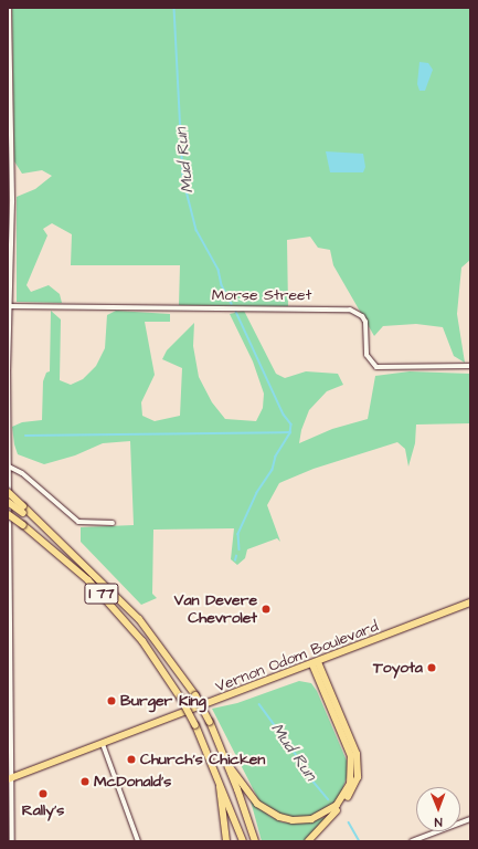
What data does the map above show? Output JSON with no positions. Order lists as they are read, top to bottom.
{
  "streets": {
    "highway": ["I 77"],
    "main road": ["Vernon Odom Boulevard"],
    "street": ["Morse Street"]
  },
  "water": ["Mud Run"],
  "places": [
    "Van Devere Chevrolet",
    "Toyota",
    "Burger King",
    "Church's Chicken",
    "McDonald's",
    "Rally's"
  ],
  "north": "bottom"
}
